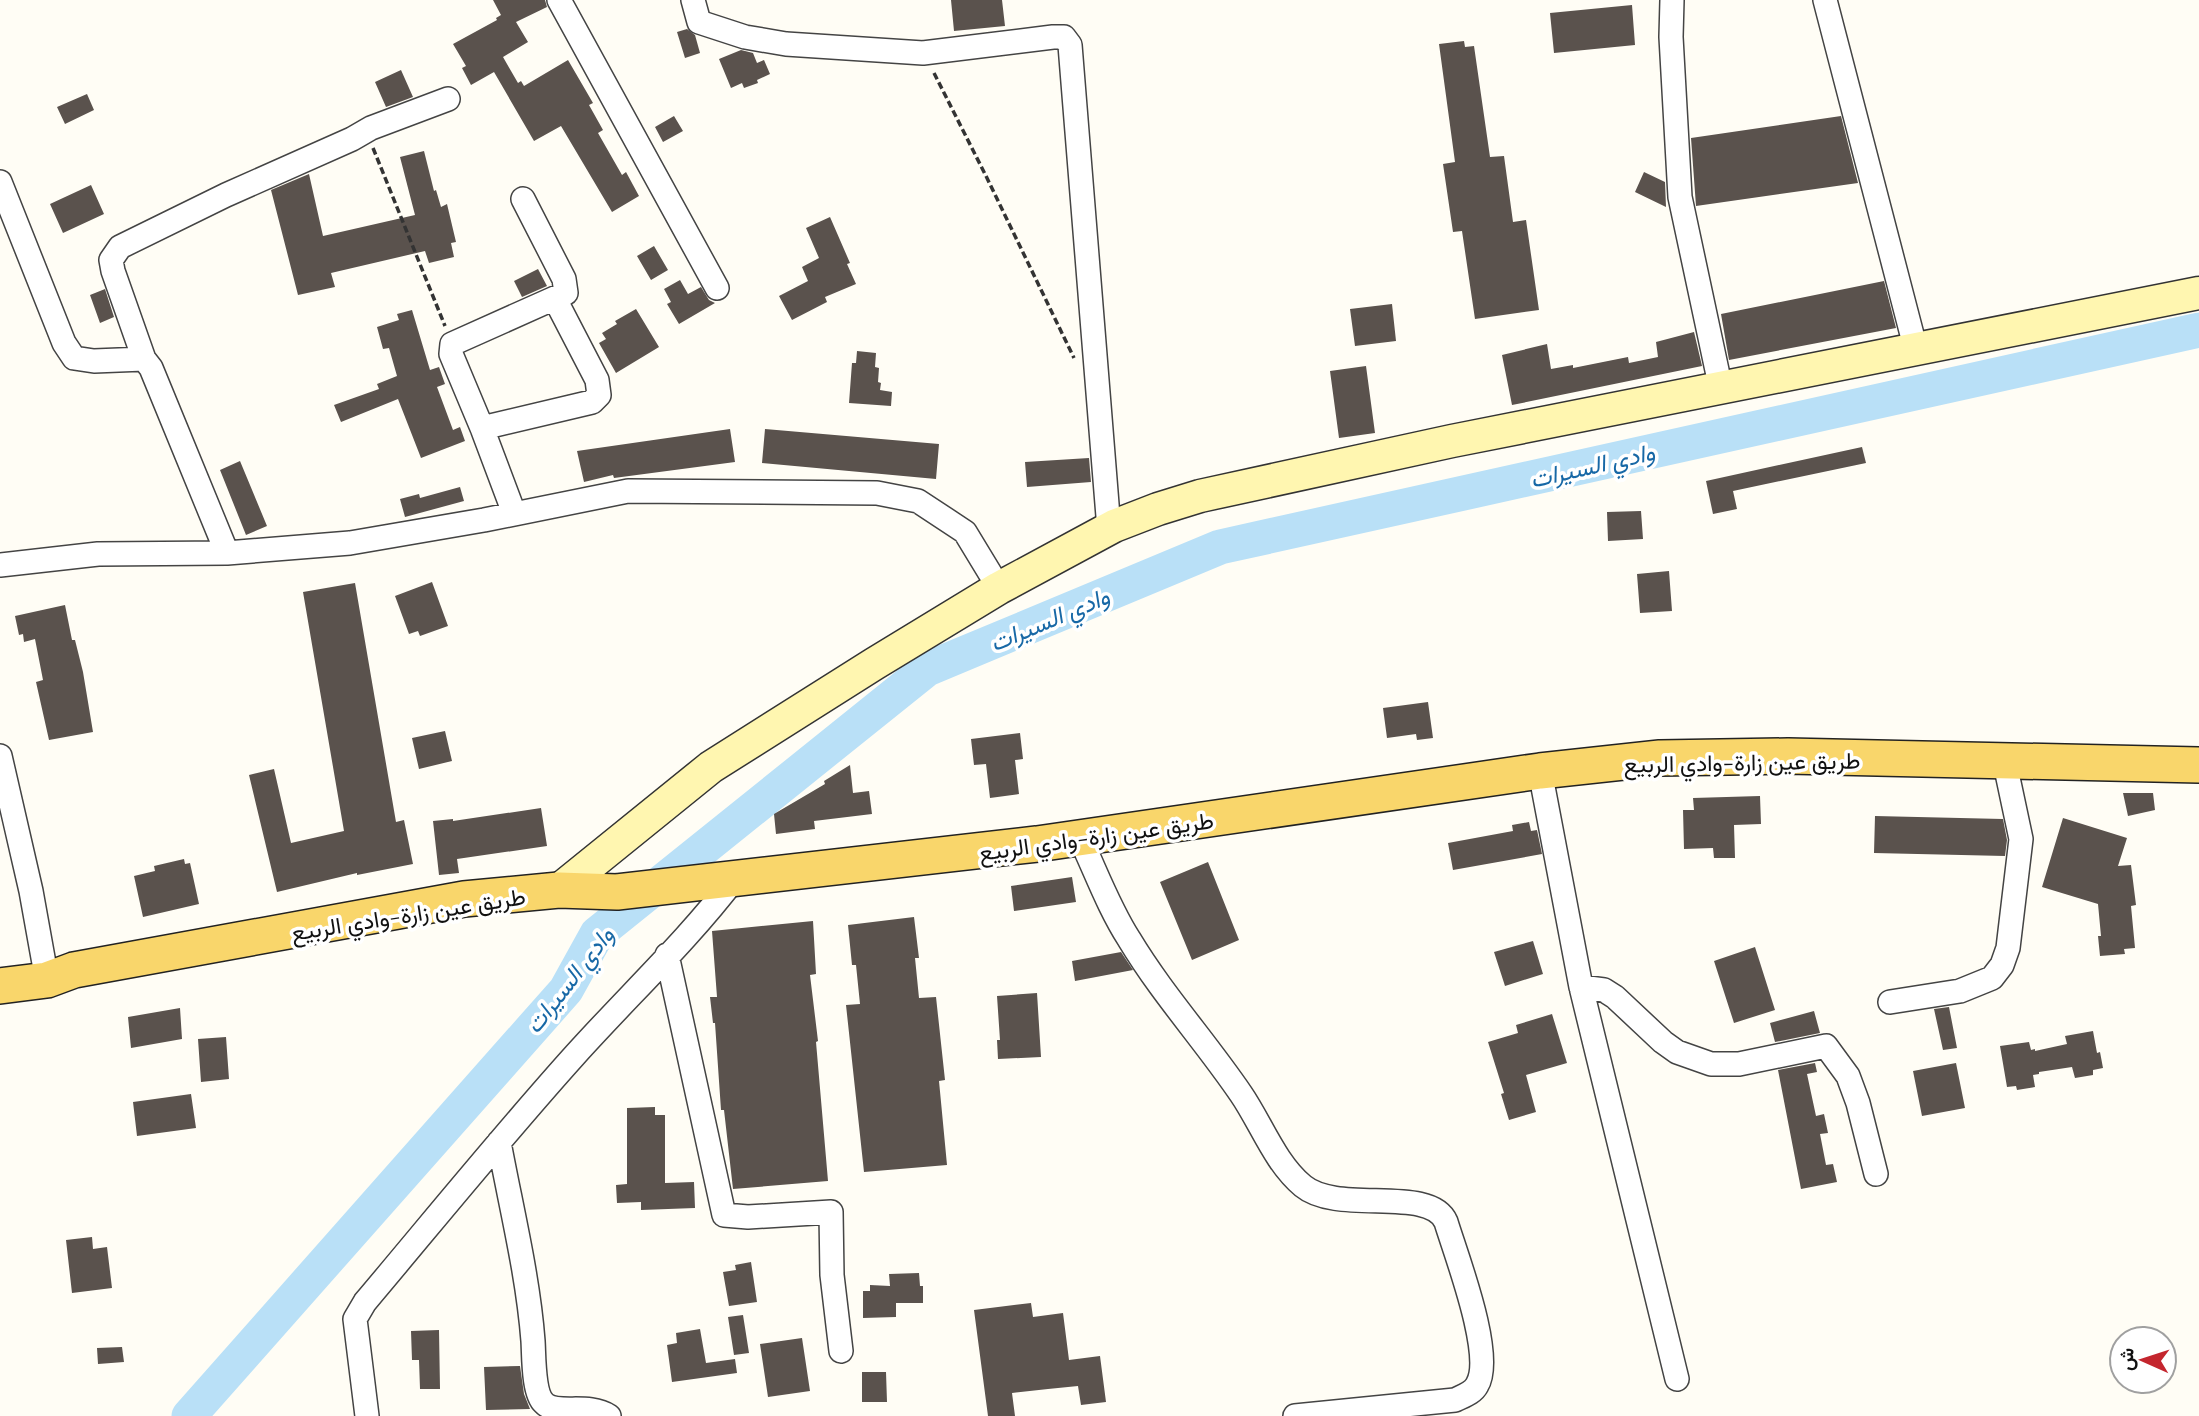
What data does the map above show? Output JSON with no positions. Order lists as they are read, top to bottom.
{
  "streets": {
    "main road": ["طريق عين زارة-وادي الربيع"]
  },
  "water": ["وادي السيرات"],
  "north": "left"
}
